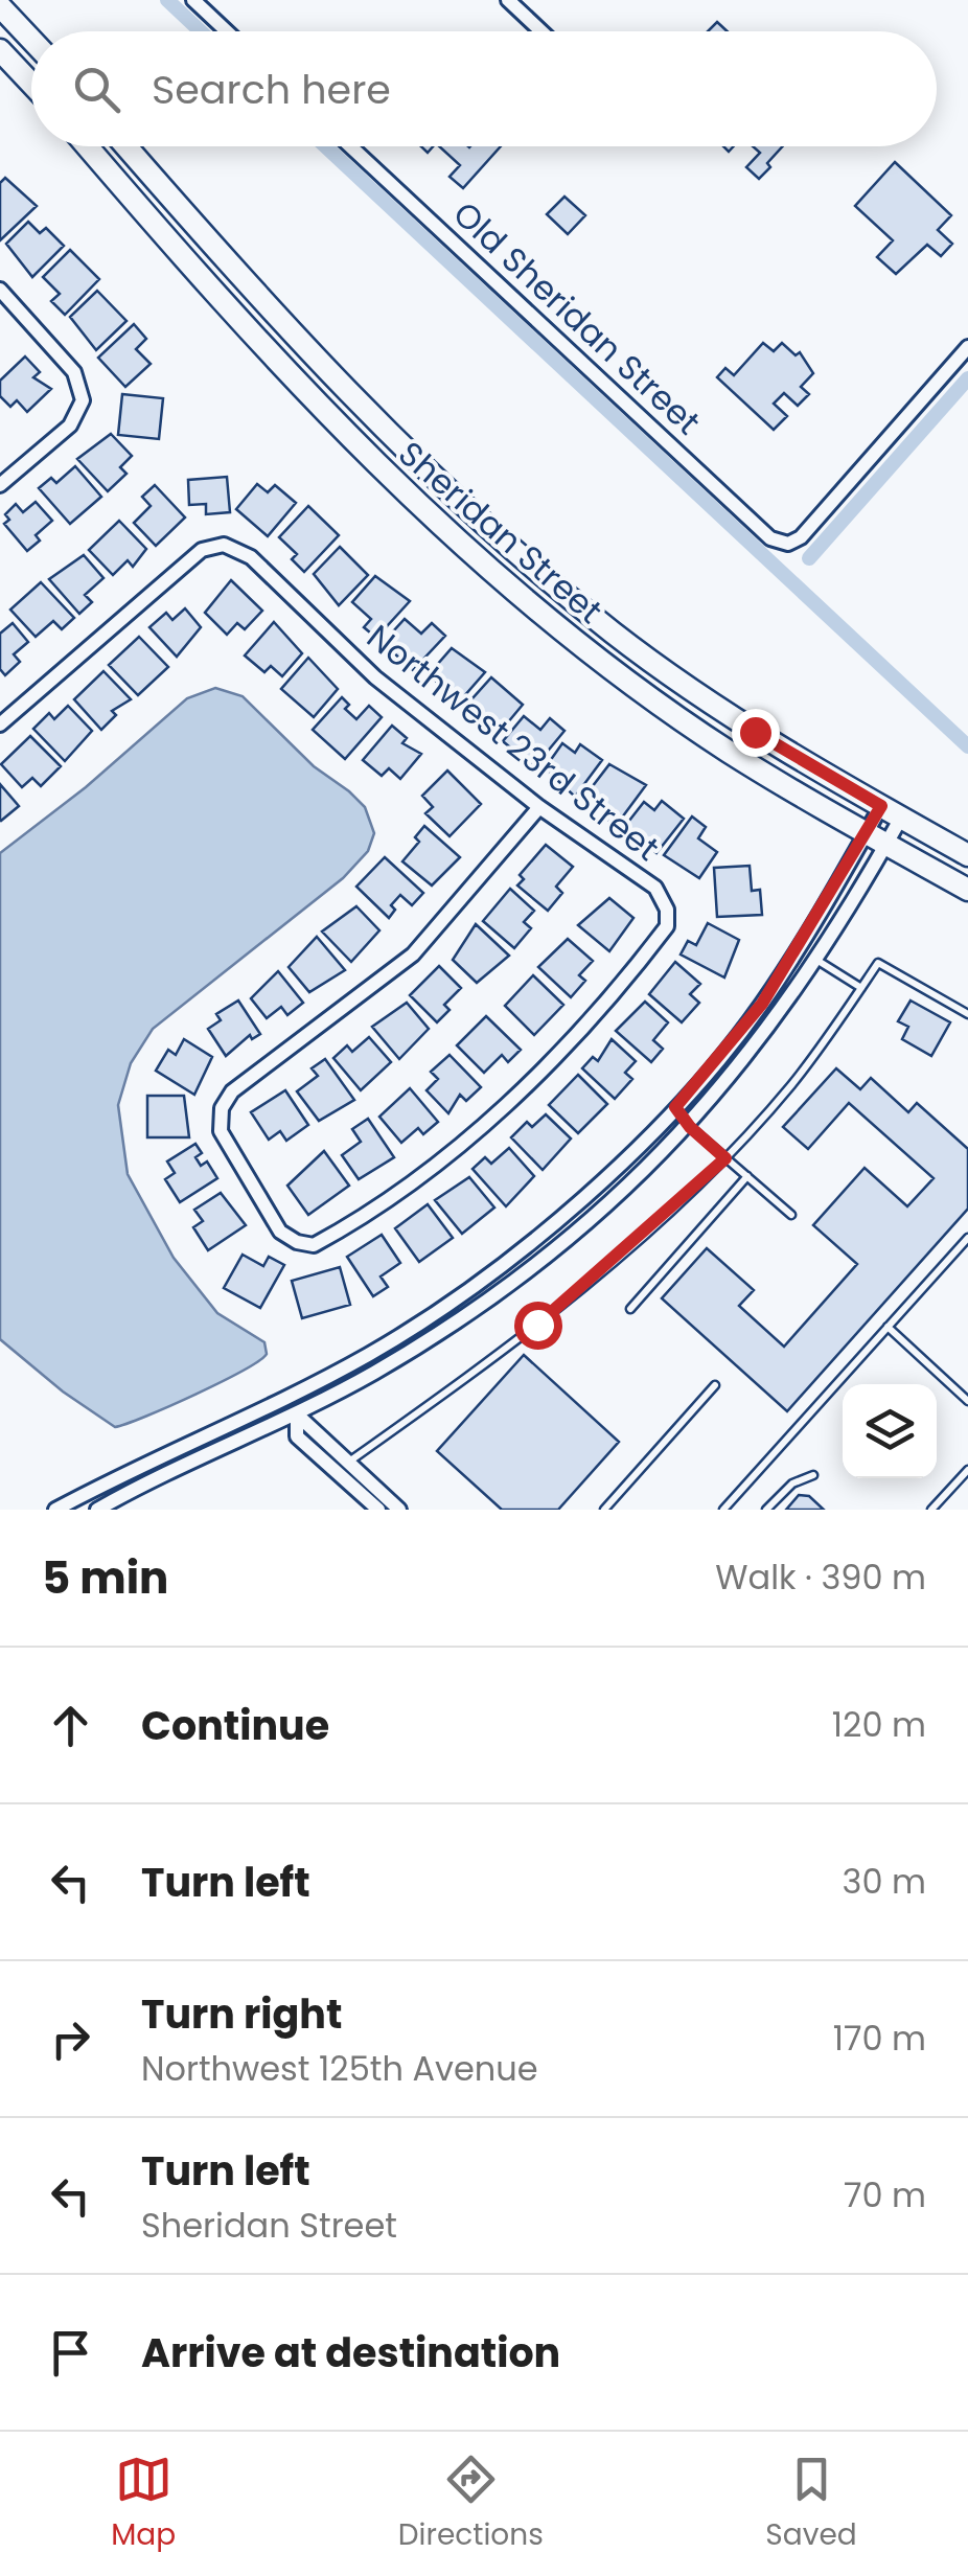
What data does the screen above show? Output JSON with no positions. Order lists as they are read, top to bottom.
{
  "streets": {
    "main road": ["Sheridan Street"],
    "street": ["Old Sheridan Street", "Northwest 23rd Street"]
  },
  "page": {
    "search": "Search here",
    "heading": ["5 min", "Walk · 390 m"],
    "list": [
      ["Continue", "120 m"],
      ["Turn left", "30 m"],
      ["Turn right", "Northwest 125th Avenue", "170 m"],
      ["Turn left", "Sheridan Street", "70 m"],
      "Arrive at destination"
    ],
    "nav": ["Map", "Directions", "Saved"]
  }
}
